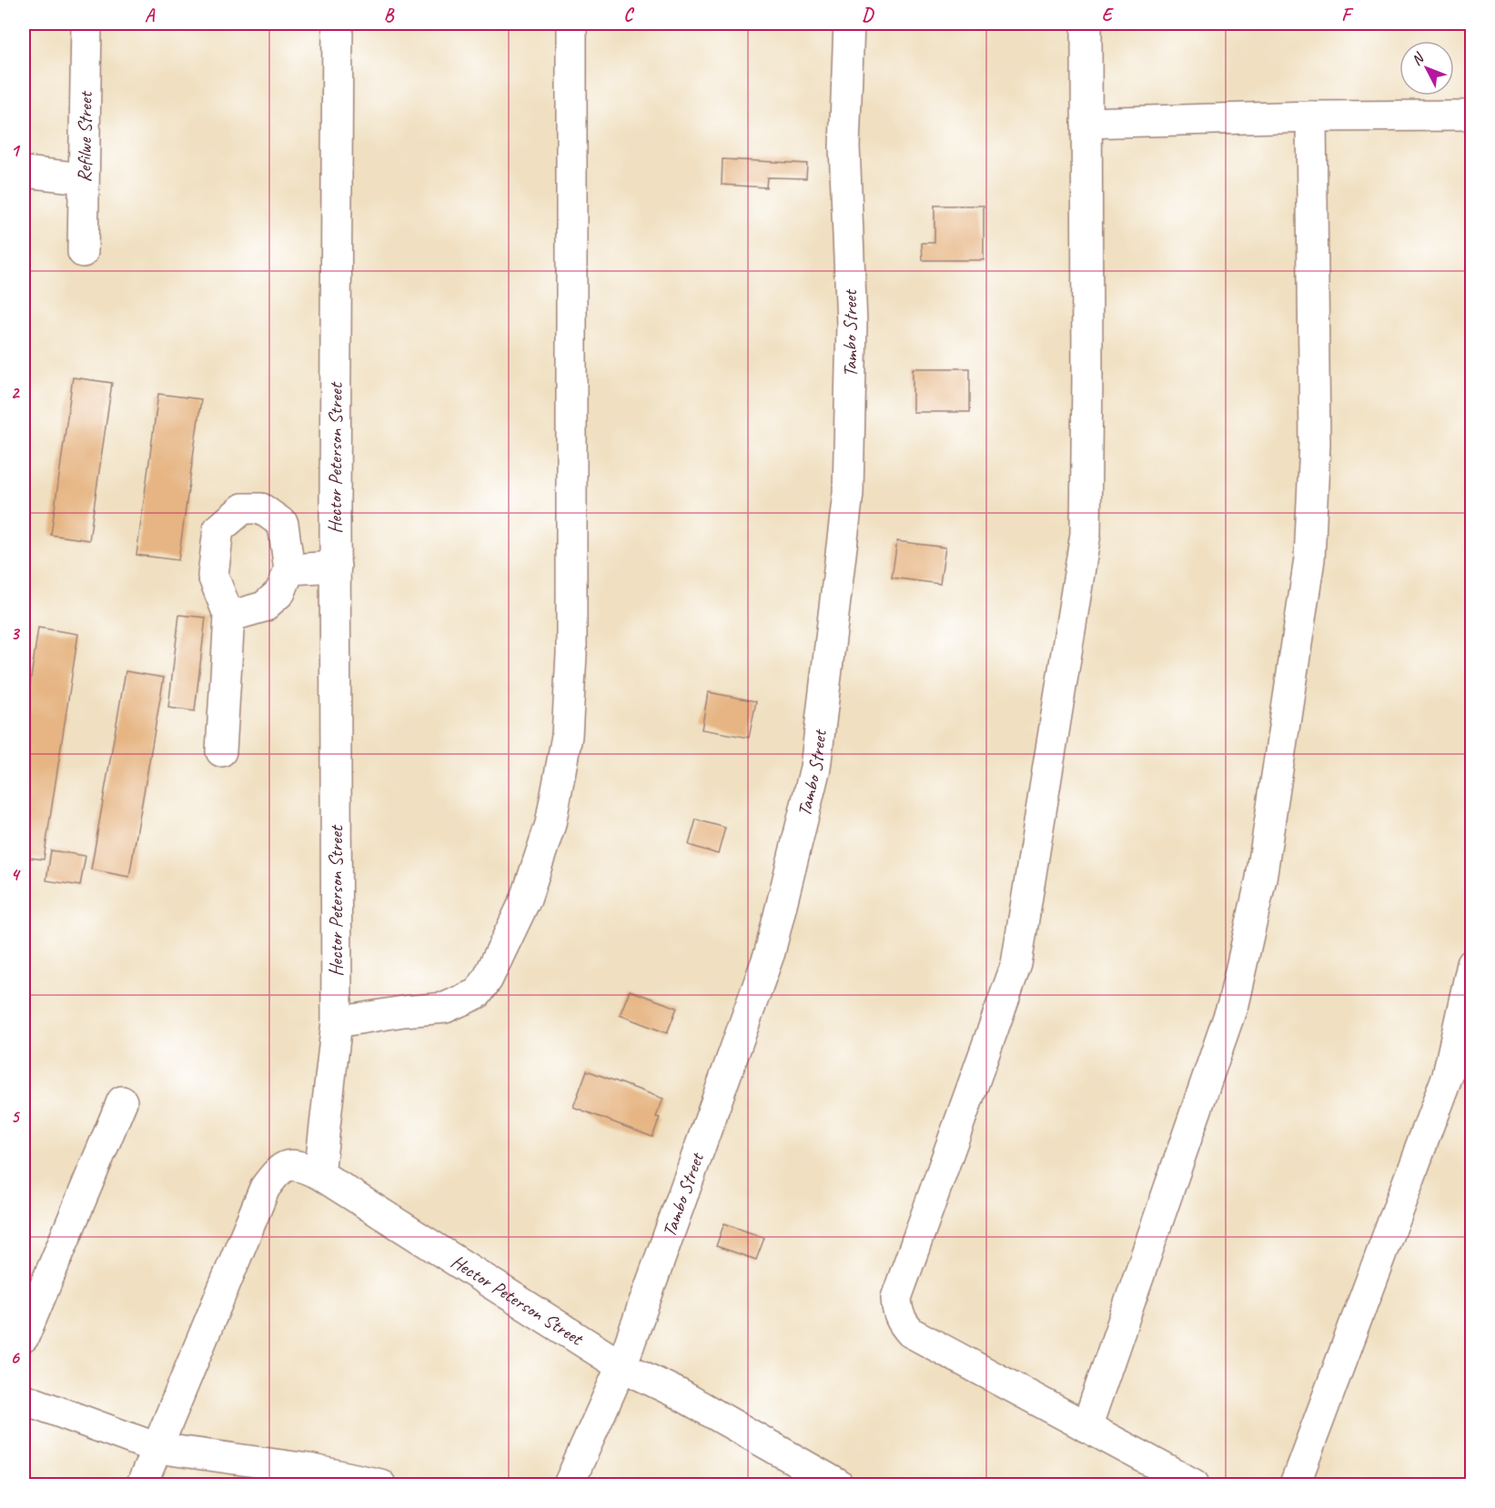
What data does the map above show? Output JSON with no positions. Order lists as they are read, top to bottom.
{
  "streets": {
    "street": ["Refilwe Street", "Tambo Street", "Hector Peterson Street"]
  },
  "crossings": [
    ["Tambo Street", "Hector Peterson Street"]
  ],
  "north": "top left",
  "grid": {
    "columns": [
      "A",
      "B",
      "C",
      "D",
      "E",
      "F"
    ],
    "rows": [
      "1",
      "2",
      "3",
      "4",
      "5",
      "6"
    ]
  }
}
